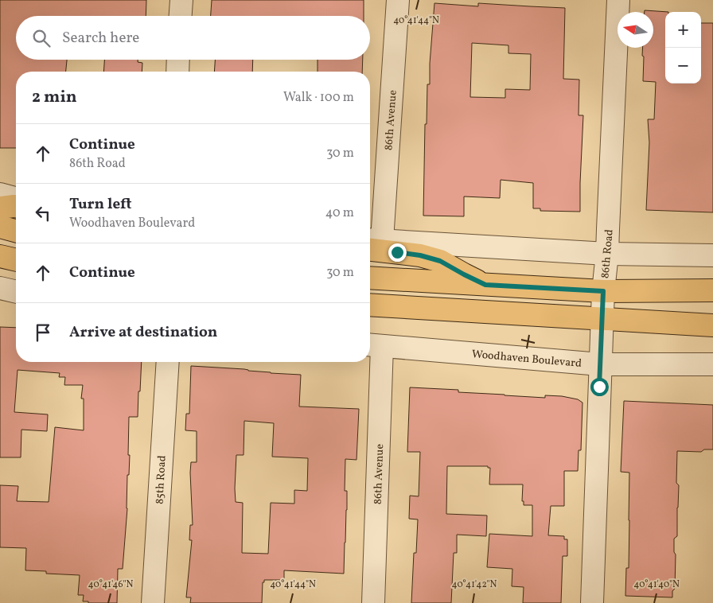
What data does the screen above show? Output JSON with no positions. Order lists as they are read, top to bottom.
{
  "streets": {
    "street": [
      "86th Avenue",
      "86th Road",
      "Woodhaven Boulevard",
      "85th Road"
    ]
  },
  "crossings": [
    ["86th Avenue", "Woodhaven Boulevard"],
    ["86th Road", "Woodhaven Boulevard"]
  ],
  "north": "left",
  "page": {
    "map_buttons": ["+", "−"],
    "search": "Search here",
    "heading": ["2 min", "Walk · 100 m"],
    "list": [
      ["Continue", "86th Road", "30 m"],
      ["Turn left", "Woodhaven Boulevard", "40 m"],
      ["Continue", "30 m"],
      "Arrive at destination"
    ]
  },
  "coordinates": [
    "40°41'44\"N",
    "40°41'46\"N",
    "40°41'42\"N",
    "40°41'40\"N"
  ]
}
